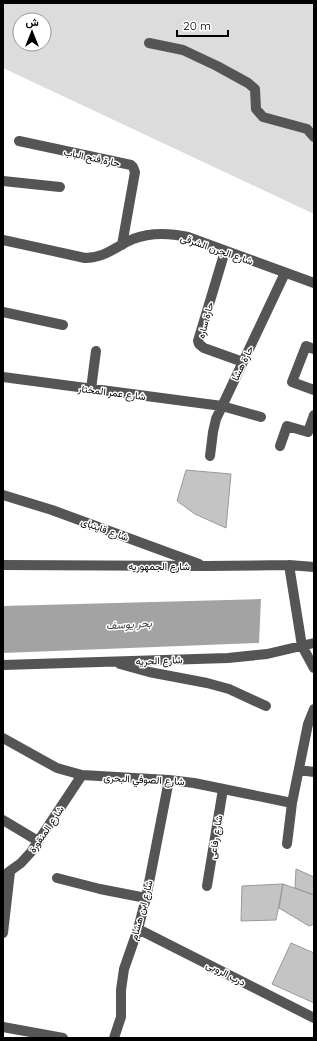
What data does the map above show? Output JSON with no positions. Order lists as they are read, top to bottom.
{
  "streets": {
    "street": [
      "حارة فتح الباب",
      "شارع الجرن الشرقى",
      "حارة ساره",
      "حارة هشا",
      "شارع عمر المختار",
      "شارع قايتباى",
      "شارع الجمهوريه",
      "شارع الحريه",
      "شارع الصوفي البحرى",
      "شارع المنقورة",
      "شارع رفاعى",
      "شارع ابن هشام",
      "درب الروبى"
    ]
  },
  "crossings": [
    ["حارة فتح الباب", "شارع الجرن الشرقى"],
    ["شارع الجرن الشرقى", "حارة ساره"],
    ["شارع الجرن الشرقى", "حارة هشا"],
    ["حارة ساره", "حارة هشا"],
    ["حارة هشا", "شارع عمر المختار"],
    ["شارع قايتباى", "شارع الجمهوريه"],
    ["شارع الصوفي البحرى", "شارع المنقورة"],
    ["شارع الصوفي البحرى", "شارع رفاعى"],
    ["شارع الصوفي البحرى", "شارع ابن هشام"],
    ["شارع ابن هشام", "درب الروبى"]
  ],
  "water": ["بحر يوسف"],
  "scale_bar": "20 m",
  "north": "top"
}
